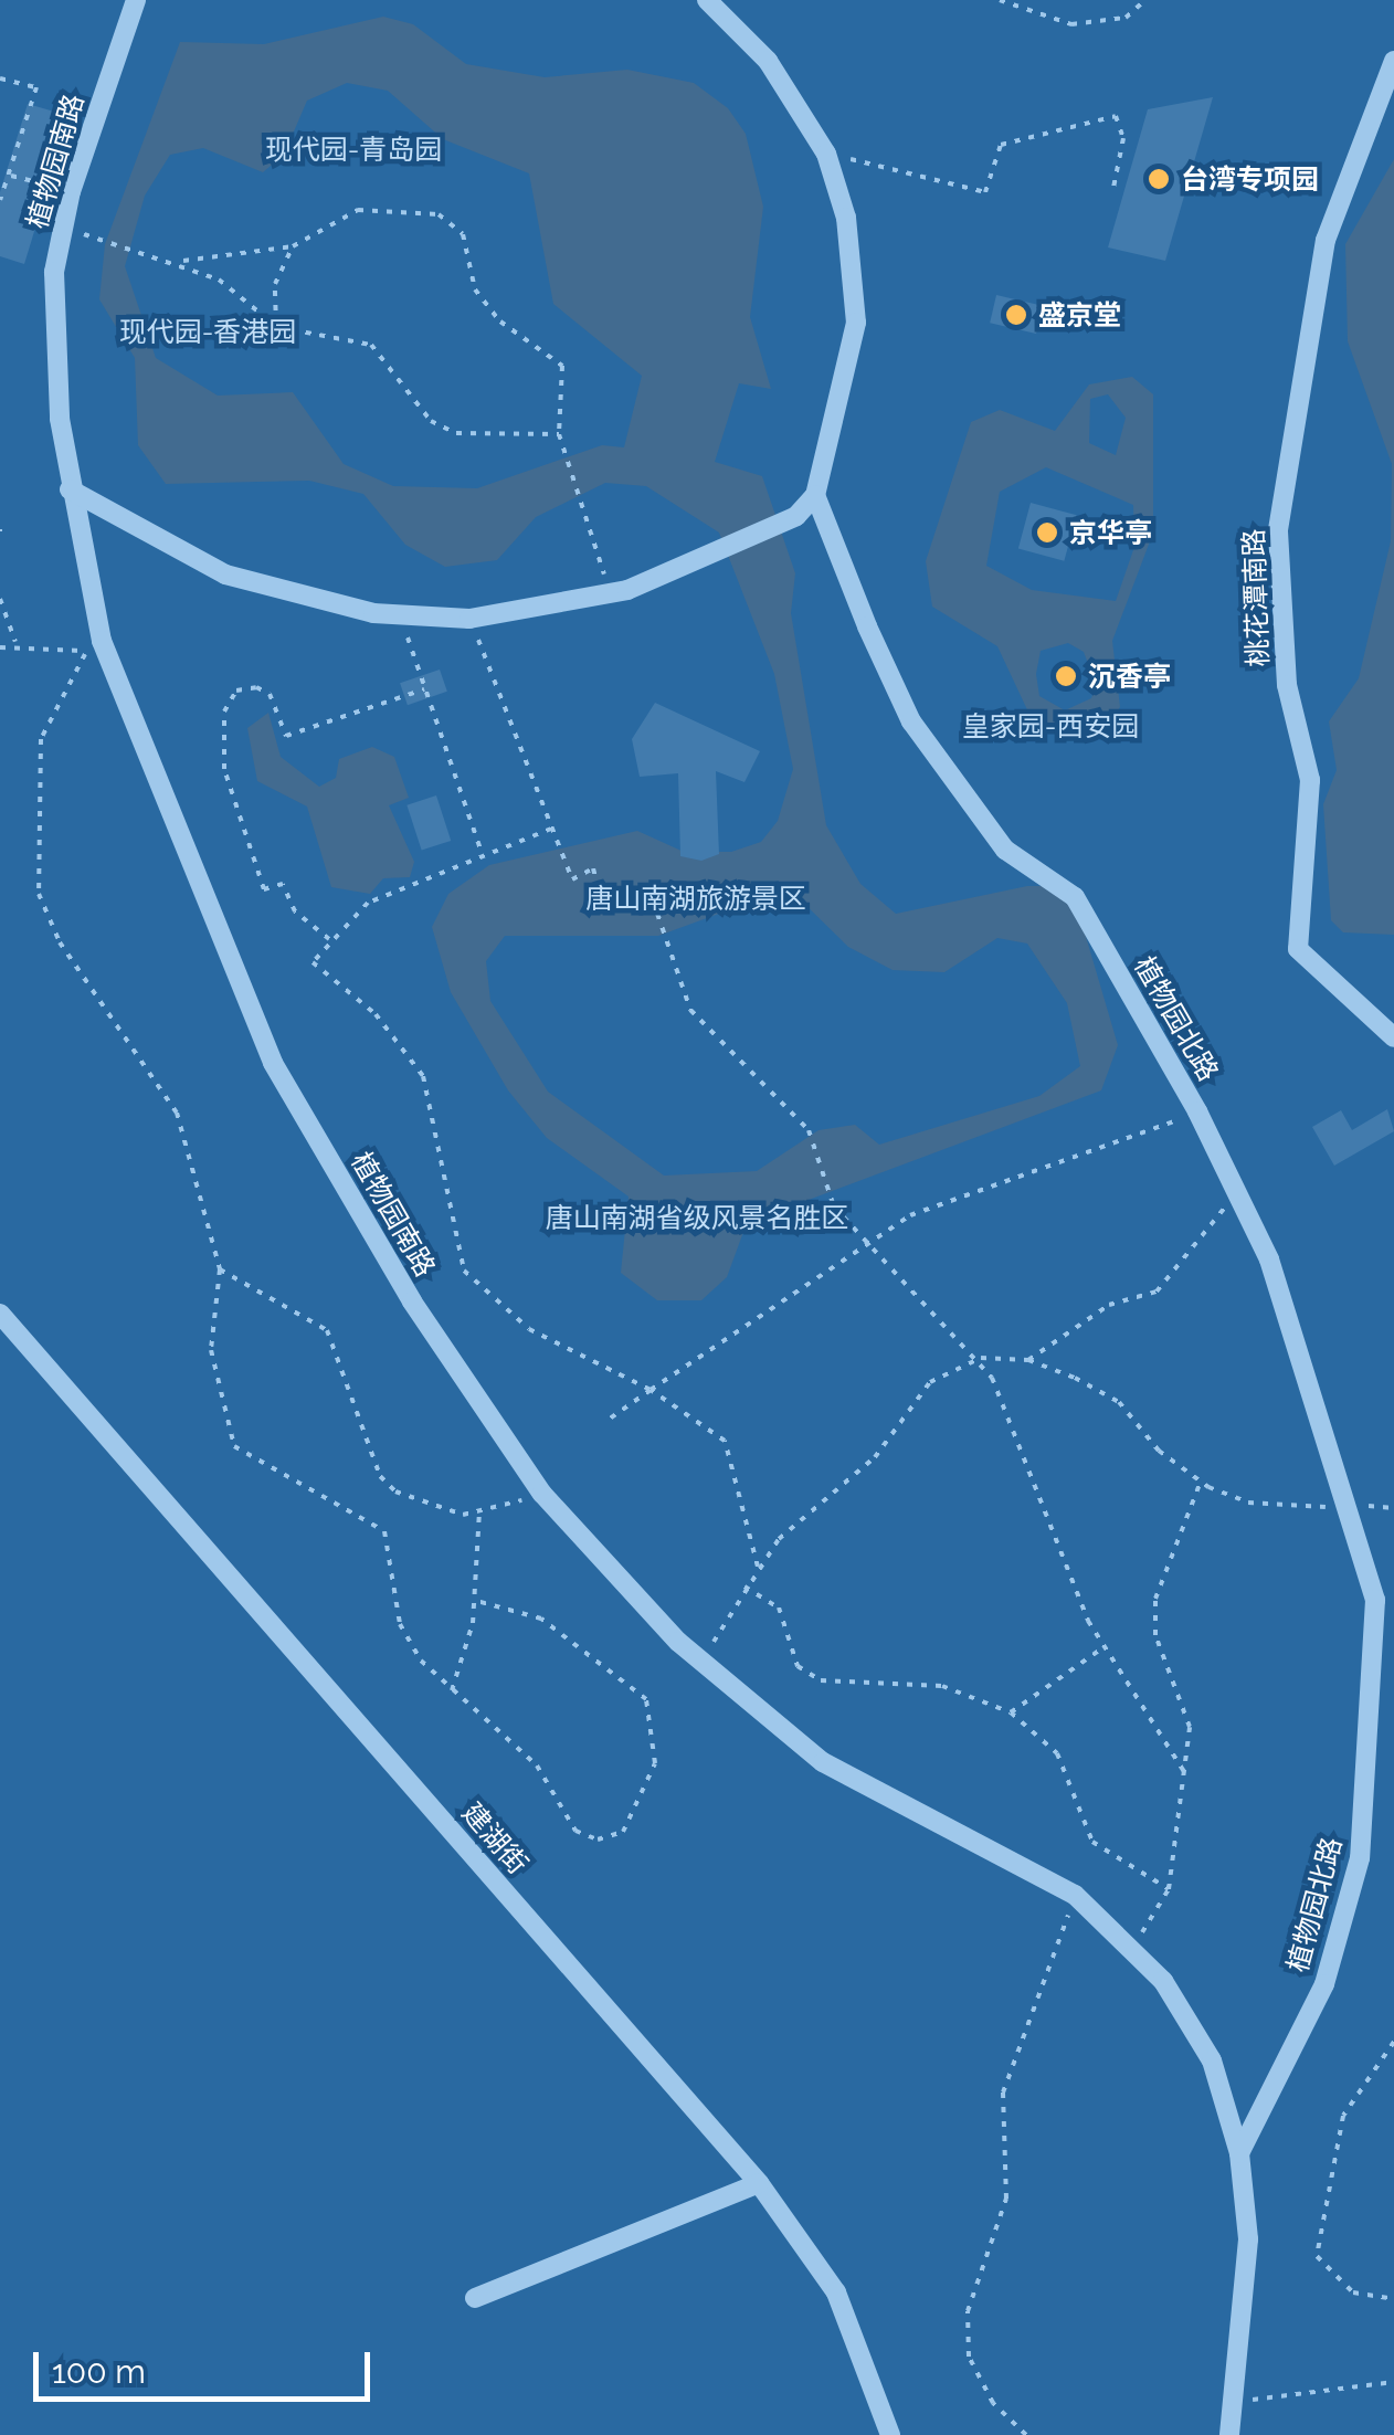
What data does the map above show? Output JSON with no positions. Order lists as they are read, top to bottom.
{
  "streets": {
    "street": [
      "植物园南路",
      "桃花潭南路",
      "植物园北路",
      "建湖街"
    ]
  },
  "crossings": [
    ["植物园南路", "植物园北路"]
  ],
  "parks": [
    "现代园-青岛园",
    "现代园-香港园",
    "皇家园-西安园",
    "唐山南湖旅游景区",
    "唐山南湖省级风景名胜区"
  ],
  "places": [
    "台湾专项园",
    "盛京堂",
    "京华亭",
    "沉香亭"
  ],
  "scale_bar": "100 m"
}
